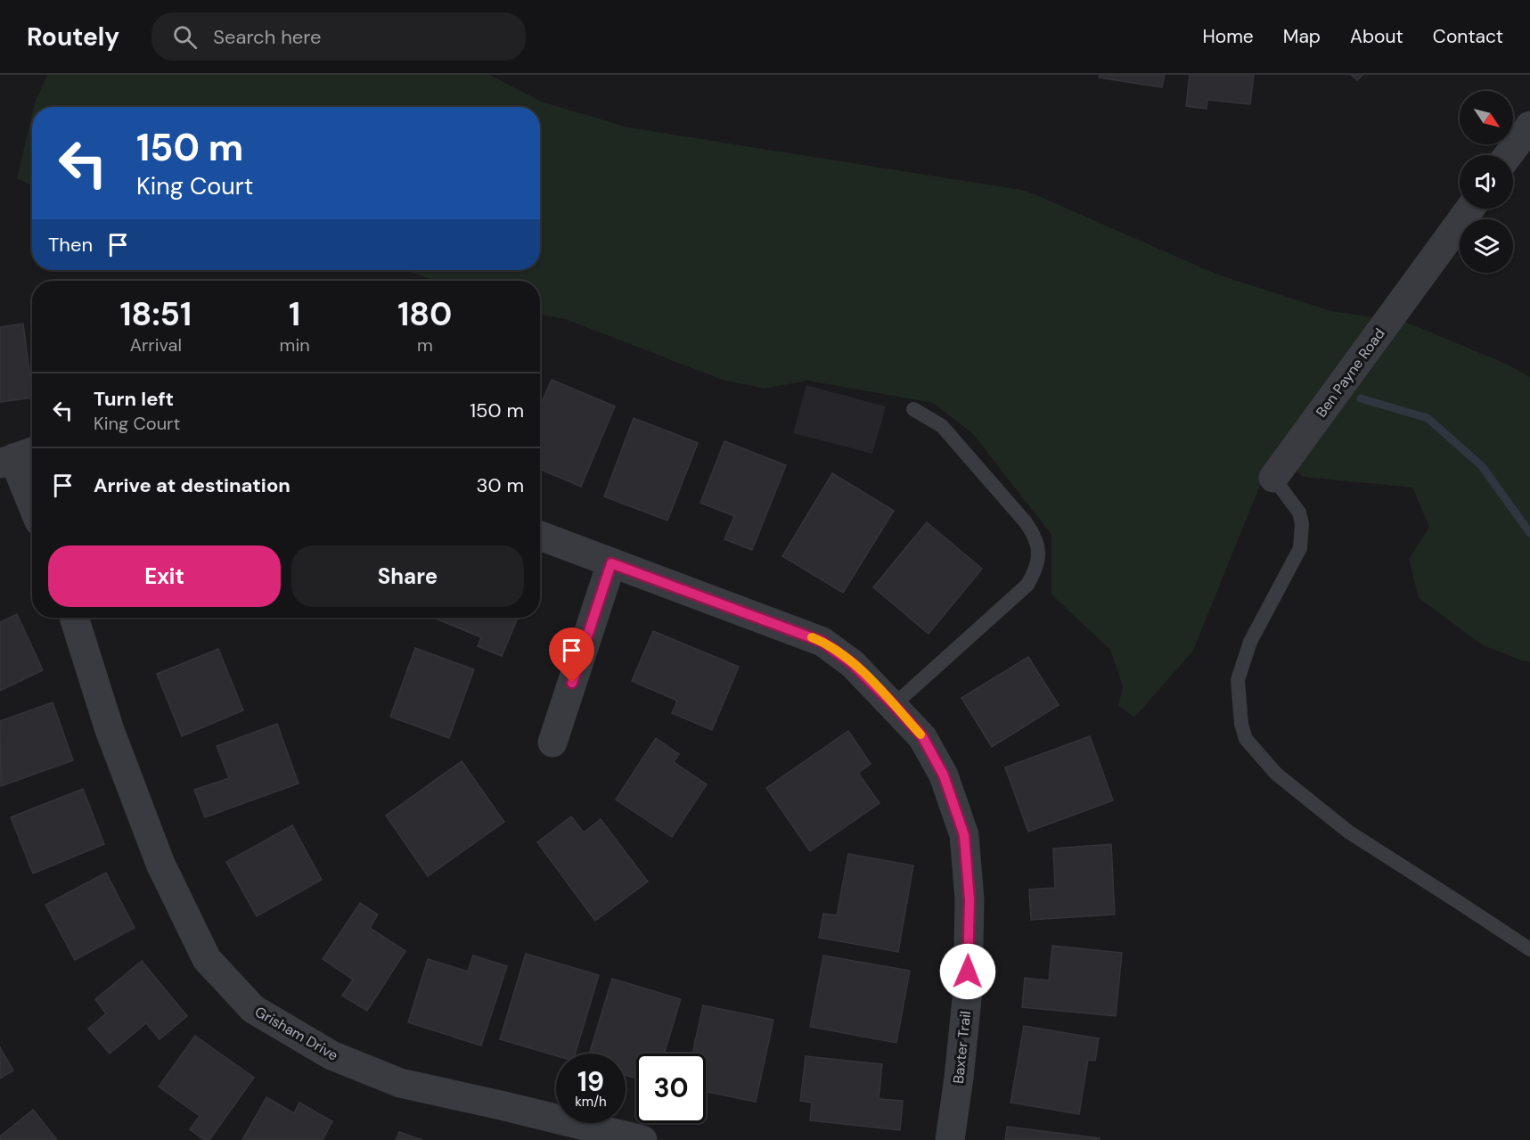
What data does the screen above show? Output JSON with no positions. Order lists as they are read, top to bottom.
{
  "streets": {
    "street": ["Ben Payne Road", "Grisham Drive", "Baxter Trail"]
  },
  "north": "bottom right",
  "page": {
    "header": "Routely",
    "search": "Search here",
    "nav": [
      "Home",
      "Map",
      "About",
      "Contact"
    ],
    "turn": ["150 m", "King Court"],
    "then": "Then",
    "eta": [
      "18:51",
      "Arrival",
      "1",
      "min",
      "180",
      "m"
    ],
    "list": [
      {
        "name": "Turn left",
        "note": "King Court",
        "value": "150 m"
      },
      {
        "name": "Arrive at destination",
        "value": "30 m"
      }
    ],
    "buttons": ["Exit", "Share"],
    "speed": "19 km/h",
    "limit": "30"
  }
}
